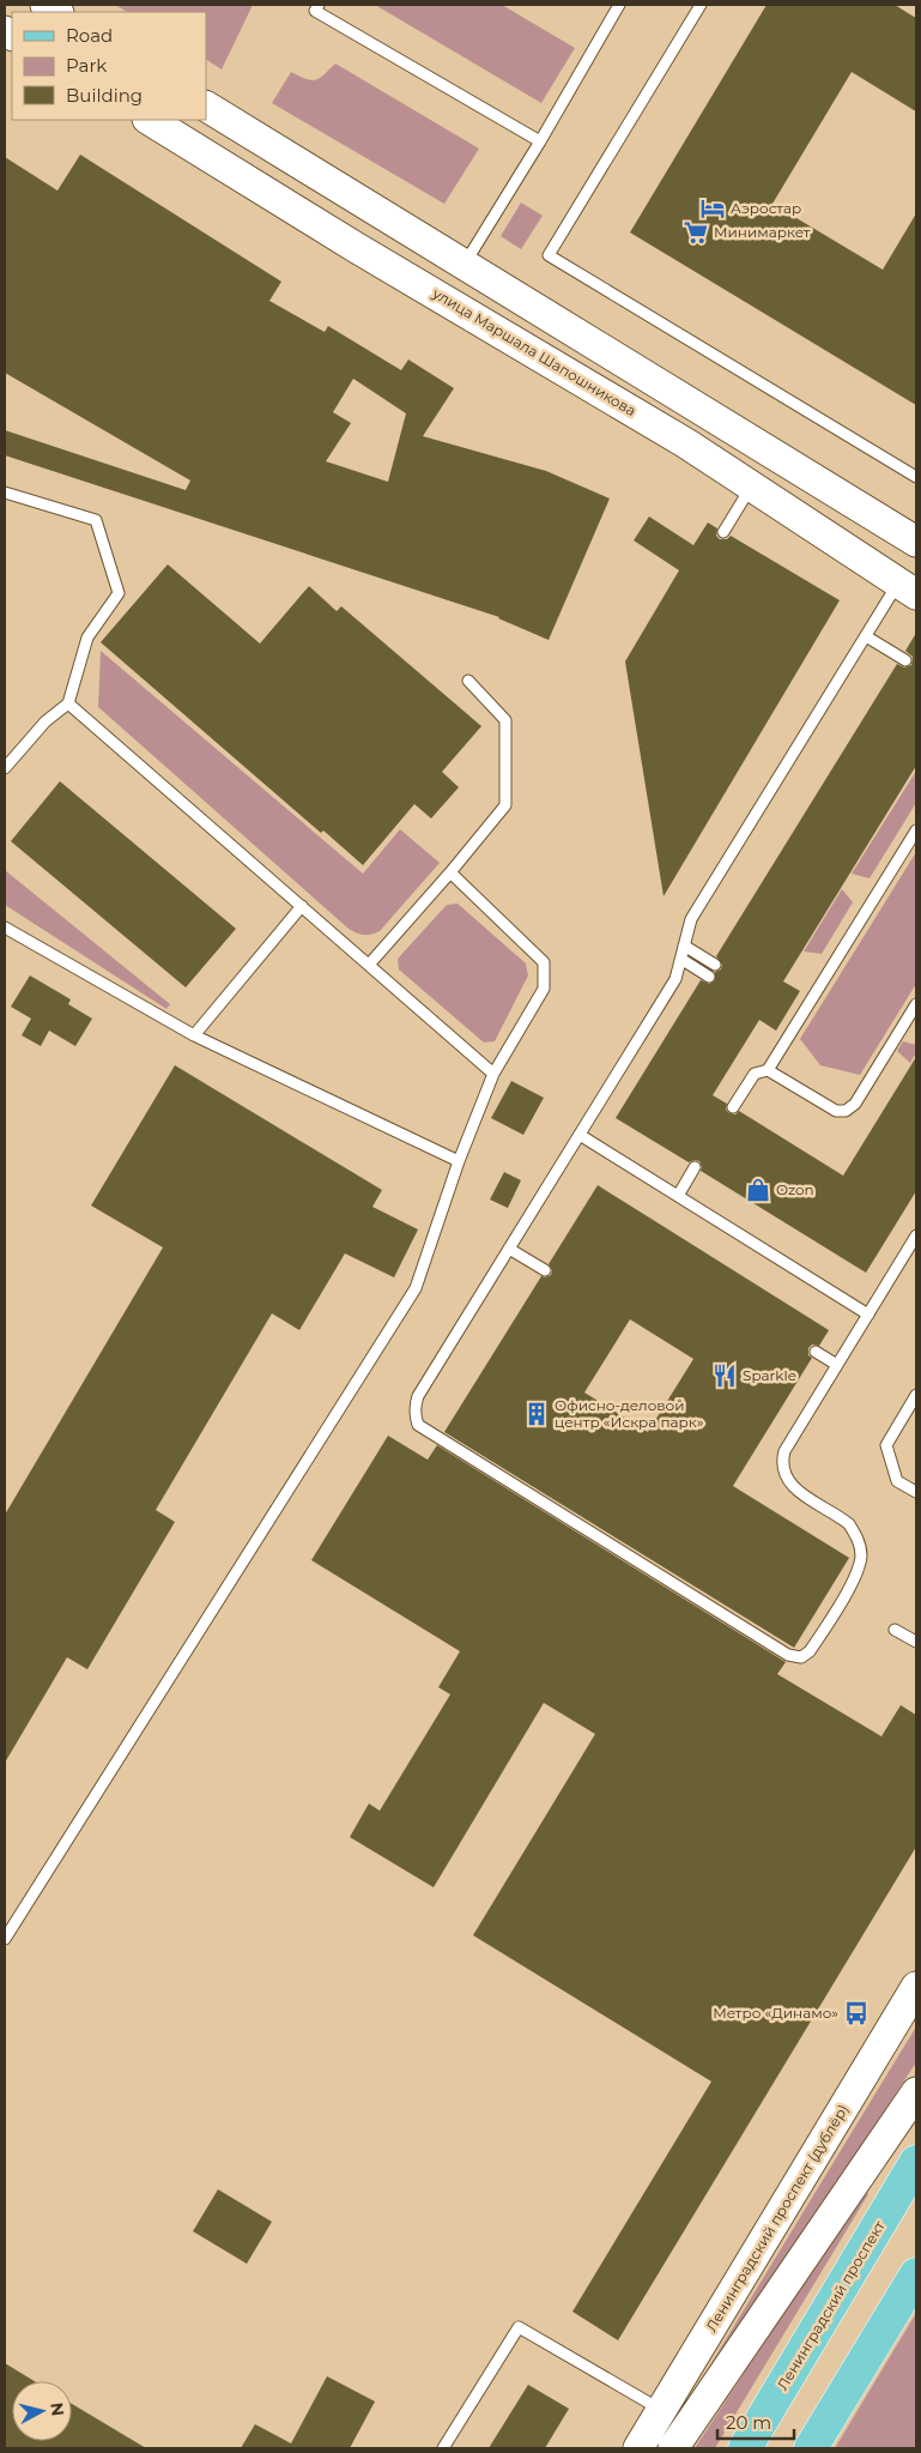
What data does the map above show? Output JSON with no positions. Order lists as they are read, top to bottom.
{
  "streets": {
    "main road": ["Ленинградский проспект"],
    "street": ["улица Маршала Шапошникова", "Ленинградский проспект (дублёр)"]
  },
  "places": {
    "hotel": ["Аэростар"],
    "supermarket": ["Минимаркет"],
    "shop": ["Ozon"],
    "restaurant": ["Sparkle"],
    "building": ["Офисно-деловой центр «Искра парк»"],
    "bus stop": ["Метро «Динамо»"]
  },
  "legend": ["Road", "Park", "Building"],
  "scale_bar": "20 m",
  "north": "right"
}
